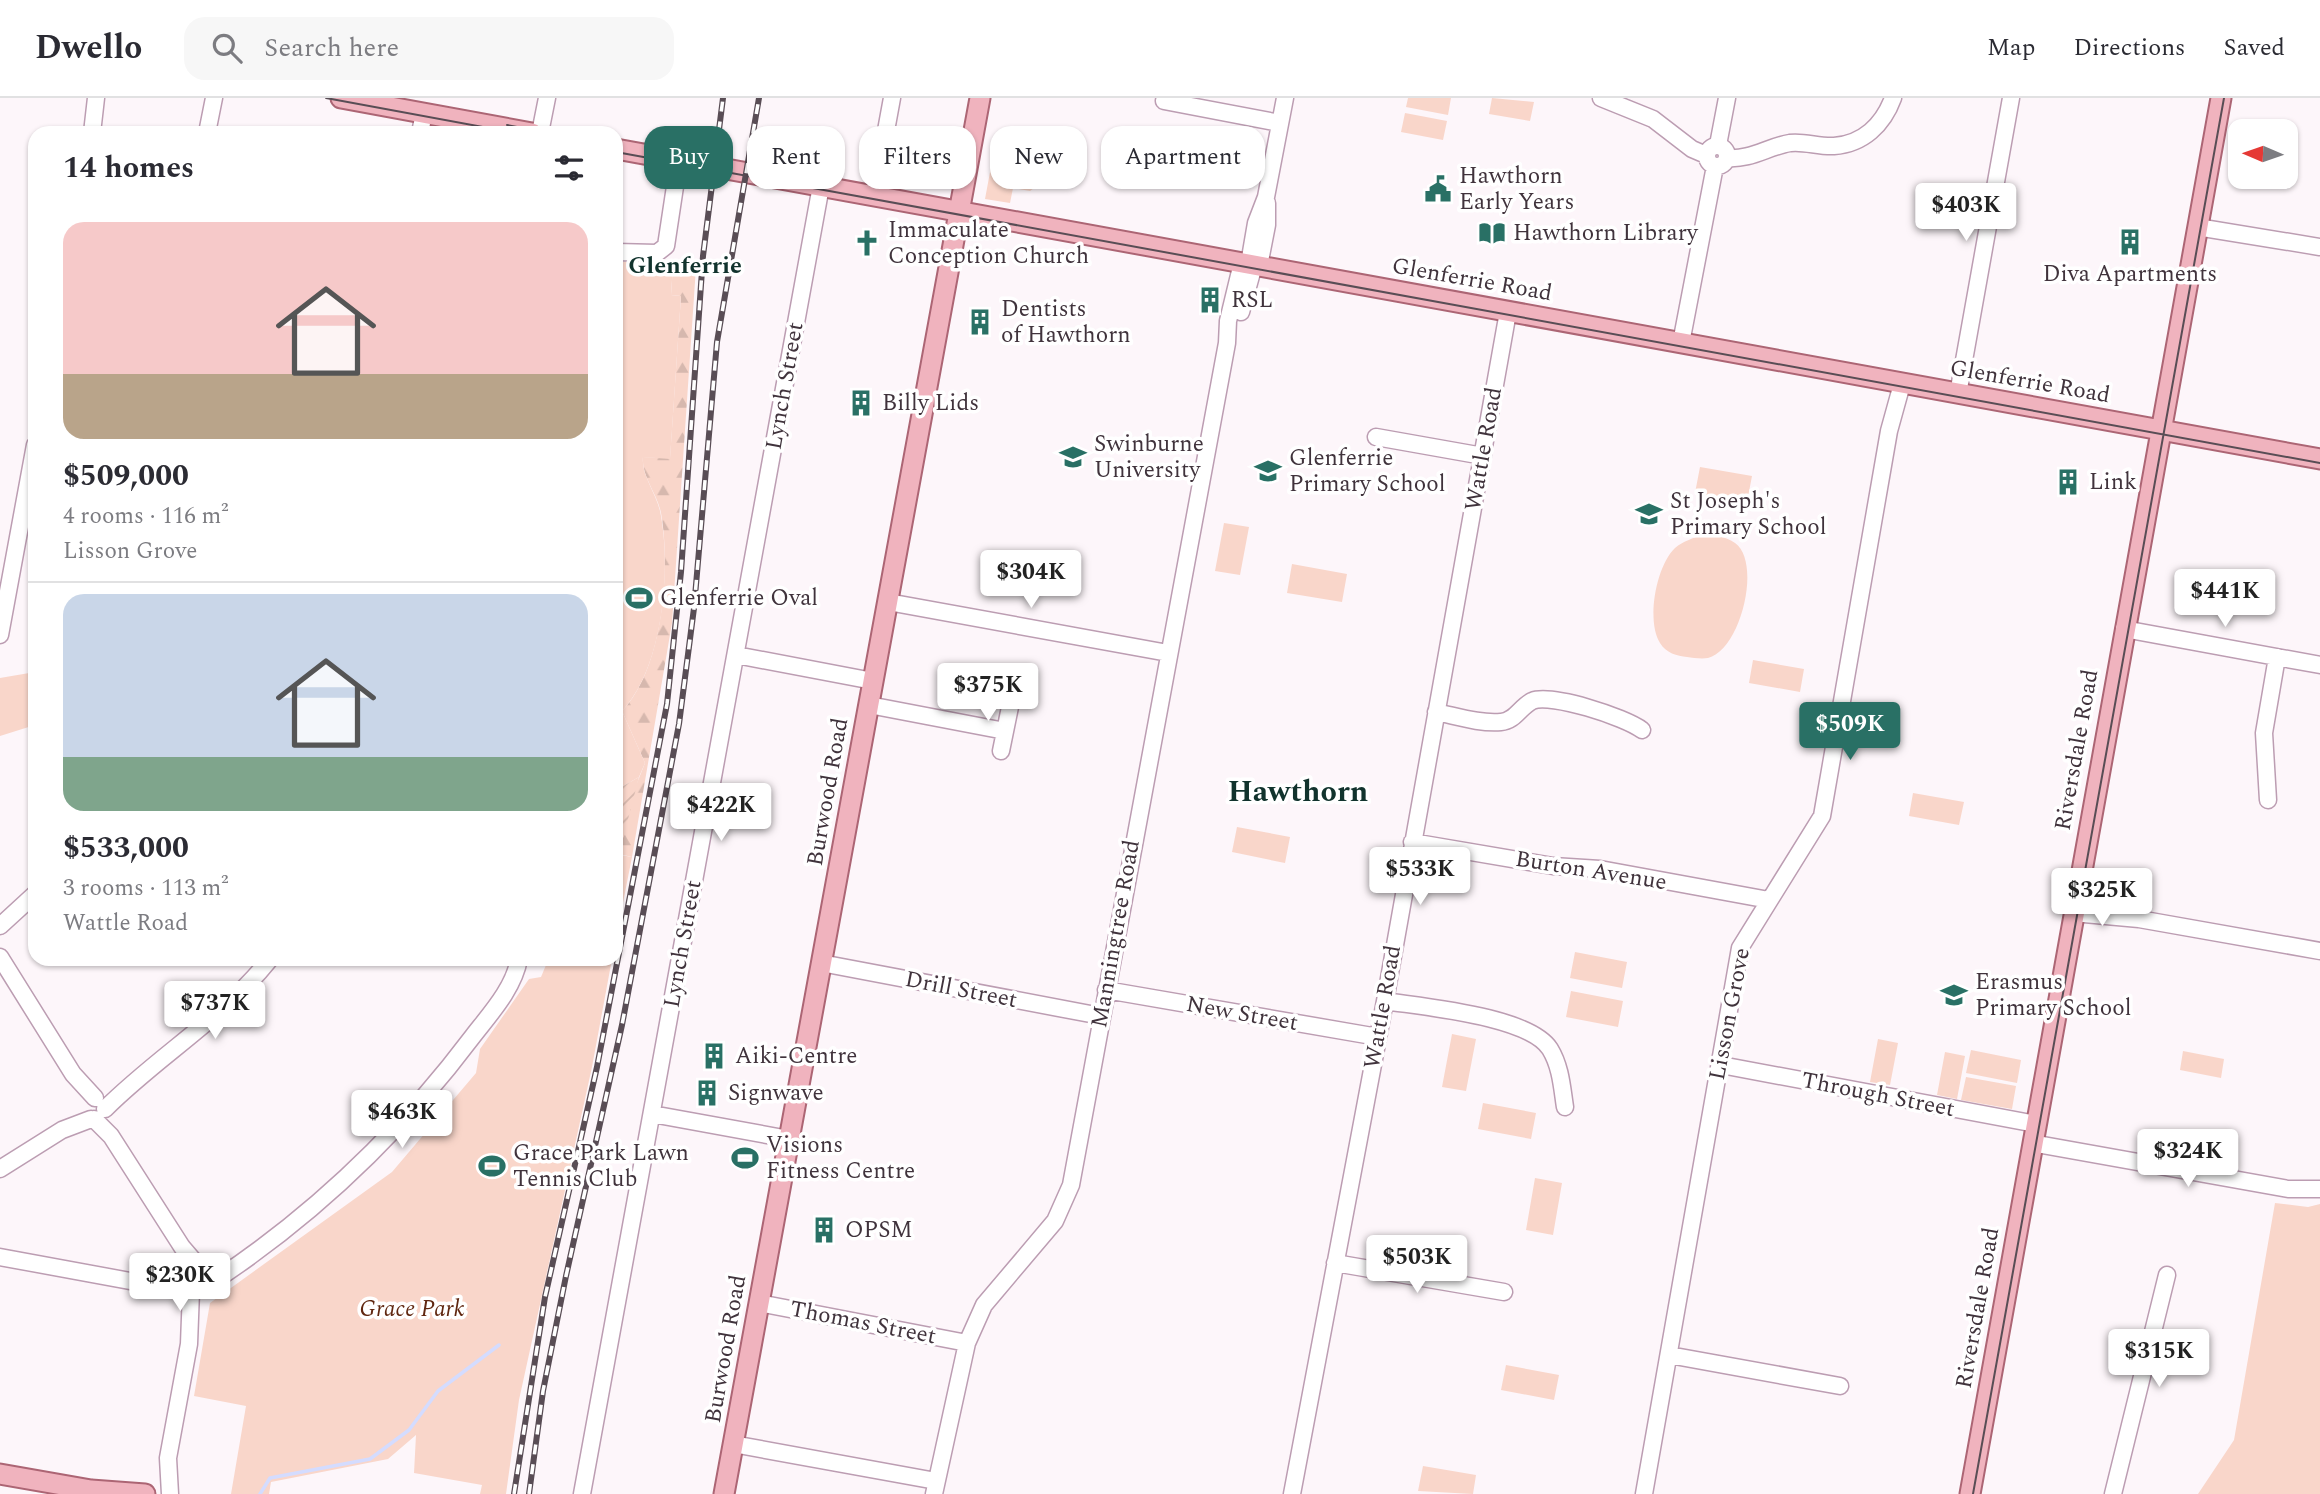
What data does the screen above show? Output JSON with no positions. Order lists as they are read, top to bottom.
{
  "streets": {
    "main road": ["Glenferrie Road", "Riversdale Road", "Burwood Road"],
    "street": [
      "Lynch Street",
      "Wattle Road",
      "Burton Avenue",
      "Manningtree Road",
      "Drill Street",
      "New Street",
      "Lisson Grove",
      "Through Street",
      "Thomas Street"
    ]
  },
  "crossings": [
    ["Glenferrie Road", "Wattle Road"],
    ["Glenferrie Road", "Riversdale Road"],
    ["Glenferrie Road", "Burwood Road"],
    ["Glenferrie Road", "Manningtree Road"],
    ["Glenferrie Road", "Lisson Grove"],
    ["Wattle Road", "Burton Avenue"],
    ["Wattle Road", "New Street"],
    ["Riversdale Road", "Through Street"],
    ["Burwood Road", "Drill Street"],
    ["Burwood Road", "Thomas Street"],
    ["Burton Avenue", "Lisson Grove"],
    ["Manningtree Road", "Drill Street"],
    ["Manningtree Road", "New Street"],
    ["Manningtree Road", "Thomas Street"],
    ["Lisson Grove", "Through Street"]
  ],
  "districts": ["Glenferrie", "Hawthorn"],
  "parks": ["Grace Park"],
  "places": {
    "public building": ["Hawthorn Early Years"],
    "library": ["Hawthorn Library"],
    "building": [
      "Diva Apartments",
      "RSL",
      "Dentists of Hawthorn",
      "Billy Lids",
      "Link",
      "Aiki-Centre",
      "Signwave",
      "OPSM"
    ],
    "church": ["Immaculate Conception Church"],
    "school or university": [
      "Swinburne University",
      "Glenferrie Primary School",
      "St Joseph's Primary School",
      "Erasmus Primary School"
    ],
    "sports": ["Glenferrie Oval", "Visions Fitness Centre", "Grace Park Lawn Tennis Club"]
  },
  "north": "left",
  "page": {
    "header": "Dwello",
    "search": "Search here",
    "nav": ["Map", "Directions", "Saved"],
    "chip": [
      "Buy",
      "Rent",
      "Filters",
      "New",
      "Apartment"
    ],
    "heading": "14 homes",
    "price": [
      "$403K",
      "$304K",
      "$441K",
      "$375K",
      "$509K",
      "$422K",
      "$533K",
      "$325K",
      "$737K",
      "$463K",
      "$324K",
      "$503K",
      "$230K",
      "$315K"
    ],
    "list": [
      {
        "name": "$509,000",
        "note": "4 rooms · 116 m² · Lisson Grove"
      },
      {
        "name": "$533,000",
        "note": "3 rooms · 113 m² · Wattle Road"
      }
    ]
  }
}
